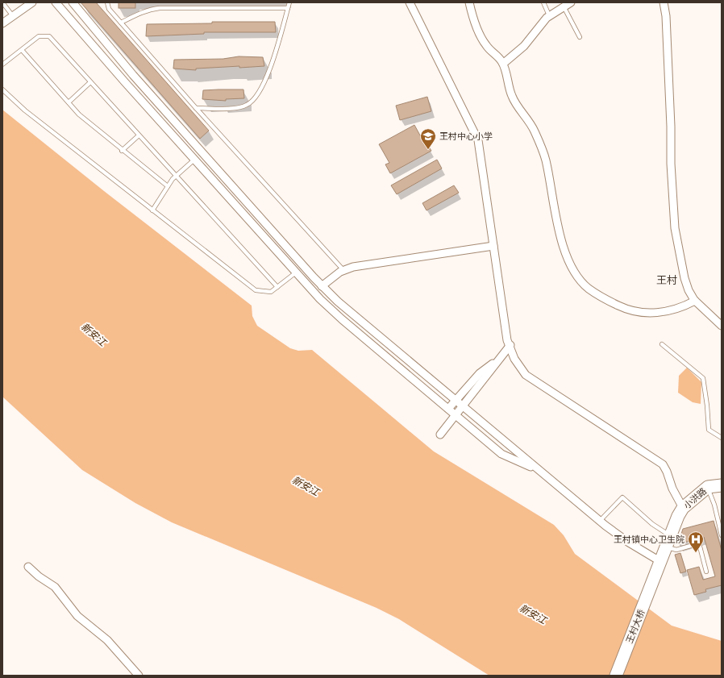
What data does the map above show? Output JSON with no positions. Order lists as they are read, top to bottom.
{
  "streets": {
    "main road": ["小洪路", "王村大桥"]
  },
  "crossings": [
    ["小洪路", "王村大桥"]
  ],
  "districts": ["王村"],
  "water": ["新安江"],
  "places": {
    "school or university": ["王村中心小学"],
    "hospital": ["王村镇中心卫生院"]
  }
}
